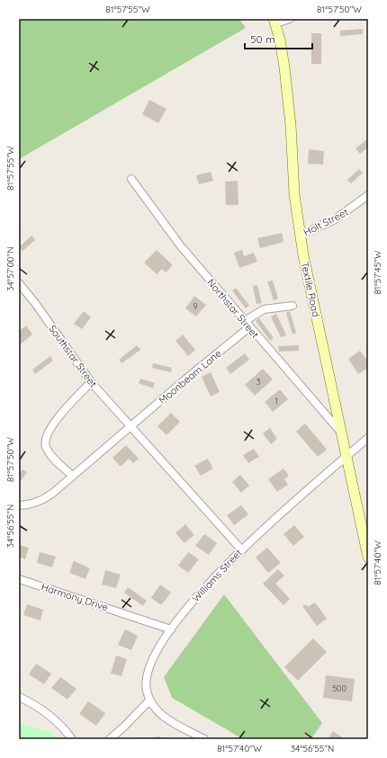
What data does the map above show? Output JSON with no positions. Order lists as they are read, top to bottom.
{
  "streets": {
    "street": [
      "Holt Street",
      "Textile Road",
      "Northstar Street",
      "Southstar Street",
      "Moonbeam Lane",
      "Williams Street",
      "Harmony Drive"
    ]
  },
  "crossings": [
    ["Holt Street", "Textile Road"],
    ["Textile Road", "Northstar Street"],
    ["Textile Road", "Williams Street"],
    ["Northstar Street", "Moonbeam Lane"],
    ["Southstar Street", "Moonbeam Lane"],
    ["Southstar Street", "Williams Street"],
    ["Williams Street", "Harmony Drive"]
  ],
  "house_numbers": [
    "9",
    "3",
    "1",
    "500"
  ],
  "scale_bar": "50 m",
  "coordinates": [
    "81°57'55\"W",
    "81°57'50\"W",
    "34°57'00\"N",
    "81°57'45\"W",
    "34°56'55\"N",
    "81°57'40\"W"
  ]
}
